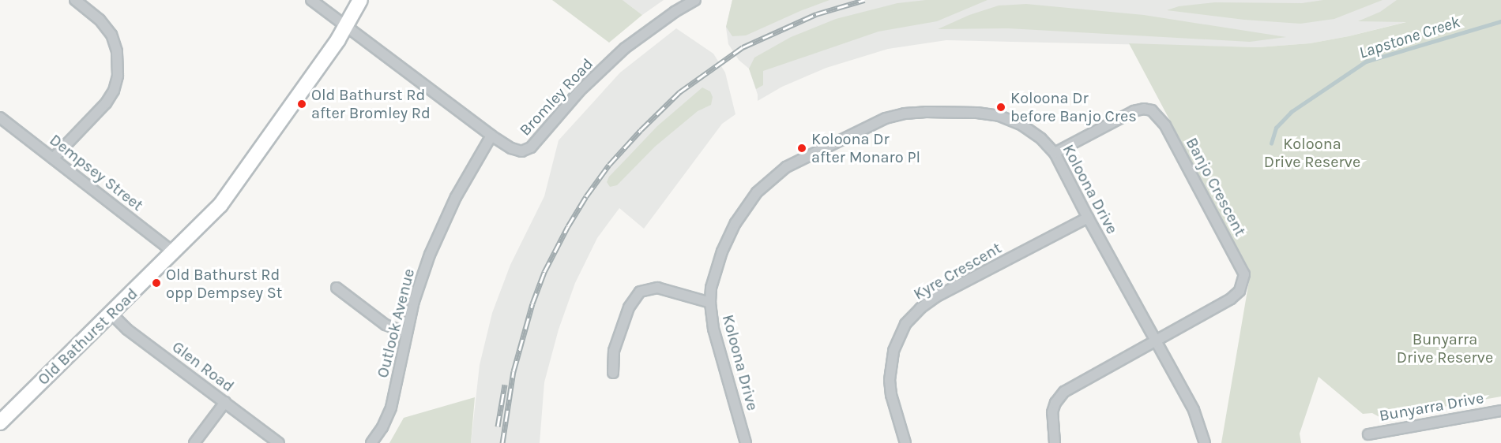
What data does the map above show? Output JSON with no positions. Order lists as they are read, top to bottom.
{
  "streets": {
    "main road": ["Old Bathurst Road"],
    "street": [
      "Bromley Road",
      "Dempsey Street",
      "Banjo Crescent",
      "Koloona Drive",
      "Kyre Crescent",
      "Outlook Avenue",
      "Glen Road",
      "Bunyarra Drive"
    ]
  },
  "crossings": [
    ["Bromley Road", "Outlook Avenue"],
    ["Bromley Road", "Old Bathurst Road"],
    ["Dempsey Street", "Old Bathurst Road"],
    ["Banjo Crescent", "Koloona Drive"],
    ["Koloona Drive", "Kyre Crescent"],
    ["Old Bathurst Road", "Glen Road"]
  ],
  "water": ["Lapstone Creek"],
  "parks": ["Koloona Drive Reserve", "Bunyarra Drive Reserve"],
  "places": [
    "Old Bathurst Rd after Bromley Rd",
    "Koloona Dr before Banjo Cres",
    "Koloona Dr after Monaro Pl",
    "Old Bathurst Rd opp Dempsey St"
  ]
}
